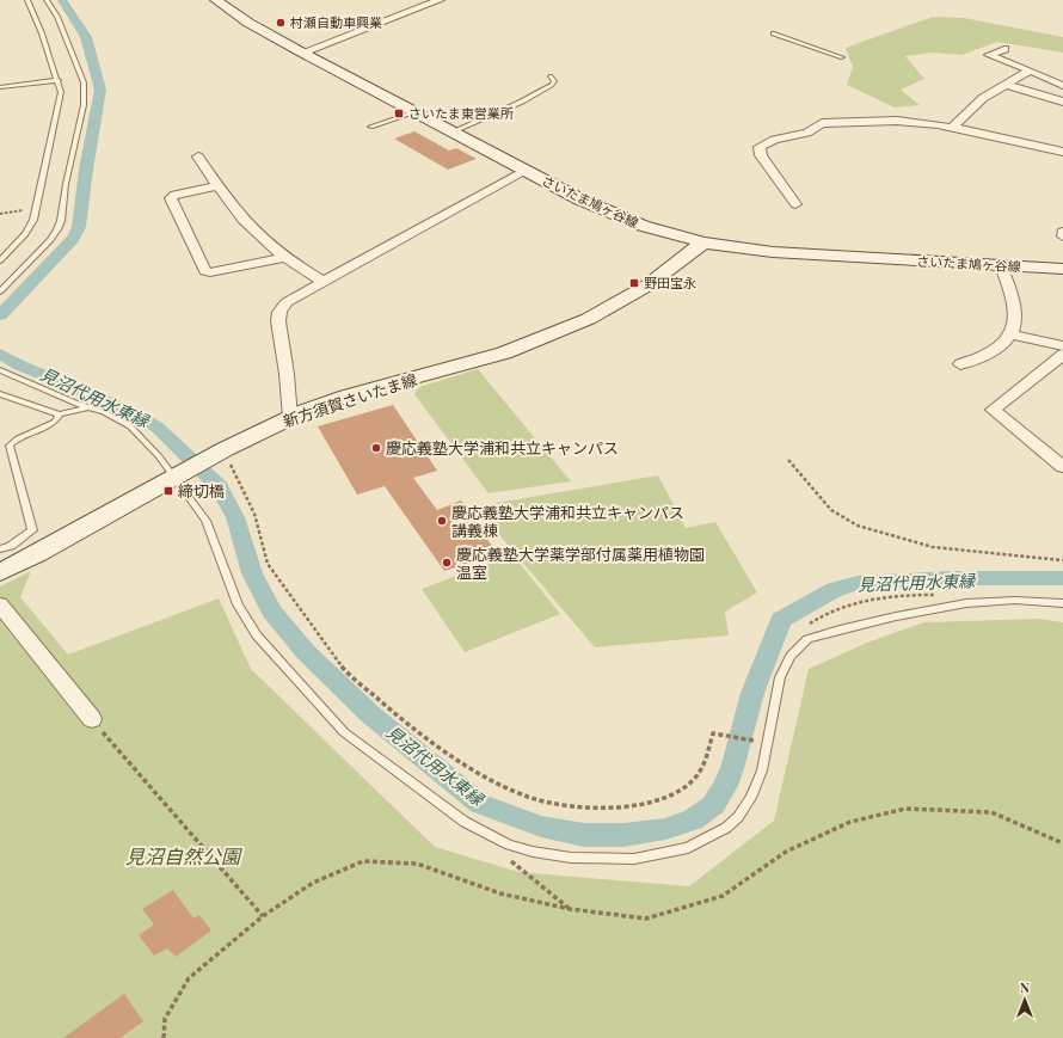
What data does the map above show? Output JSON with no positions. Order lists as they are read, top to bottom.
{
  "streets": {
    "main road": ["さいたま鳩ヶ谷線", "新方須賀さいたま線"]
  },
  "crossings": [
    ["さいたま鳩ヶ谷線", "新方須賀さいたま線"]
  ],
  "water": ["見沼代用水東縁"],
  "parks": ["見沼自然公園"],
  "places": {
    "other": [
      "村瀬自動車興業",
      "慶応義塾大学浦和共立キャンパス",
      "慶応義塾大学浦和共立キャンパス 講義棟",
      "慶応義塾大学薬学部付属薬用植物園 温室"
    ],
    "transit": ["さいたま東営業所", "野田宝永", "締切橋"]
  },
  "north": "top"
}
